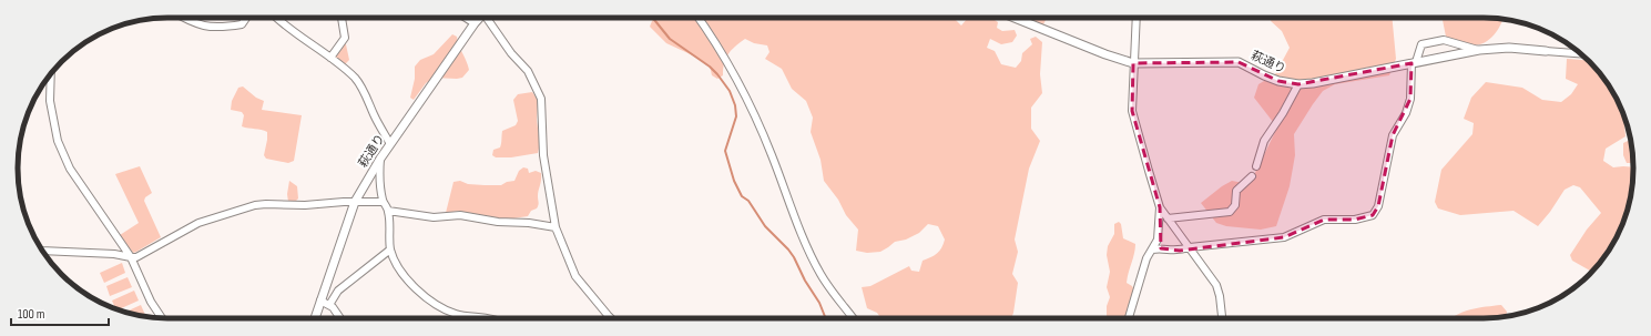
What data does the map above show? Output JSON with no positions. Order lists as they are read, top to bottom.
{
  "streets": {
    "street": ["萩通り"]
  },
  "scale_bar": "100 m"
}
